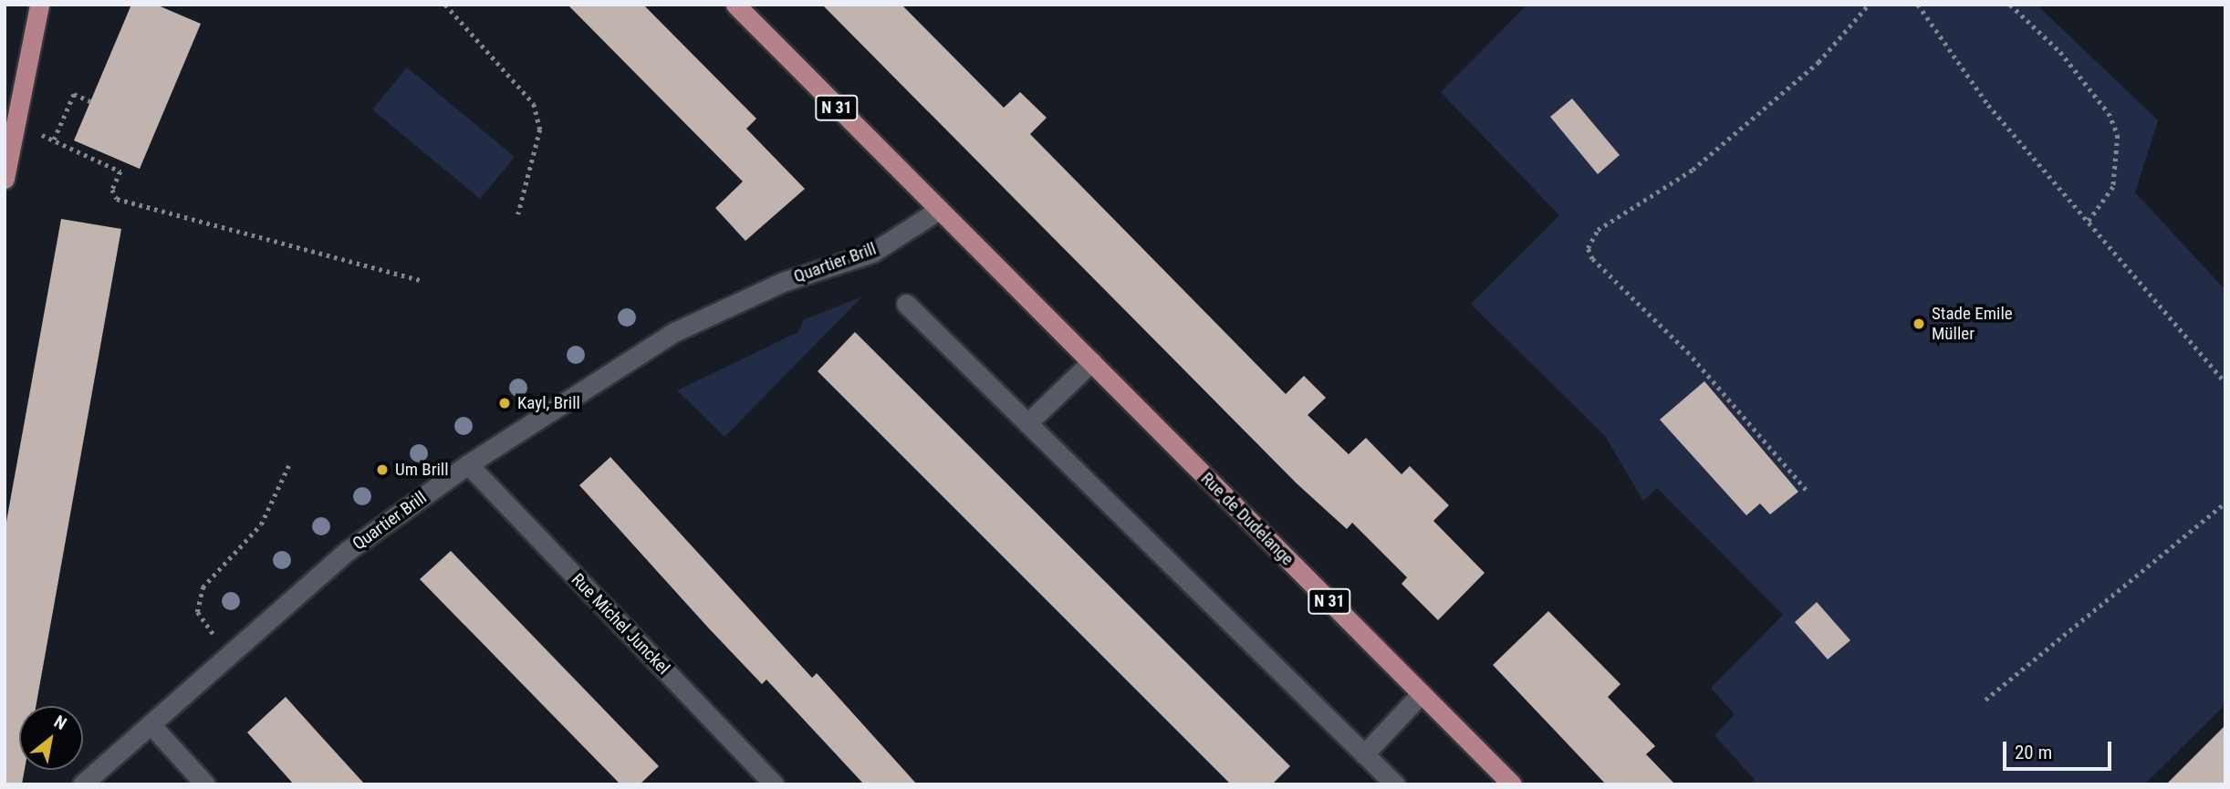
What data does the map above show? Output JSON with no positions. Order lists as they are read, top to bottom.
{
  "streets": {
    "main road": ["N 31", "Rue de Dudelange"],
    "street": ["Quartier Brill", "Rue Michel Junckel"]
  },
  "crossings": [
    ["Quartier Brill", "Rue de Dudelange"],
    ["Quartier Brill", "Rue Michel Junckel"]
  ],
  "places": ["Stade Emile Müller", "Kayl, Brill", "Um Brill"],
  "scale_bar": "20 m",
  "north": "top right"
}
